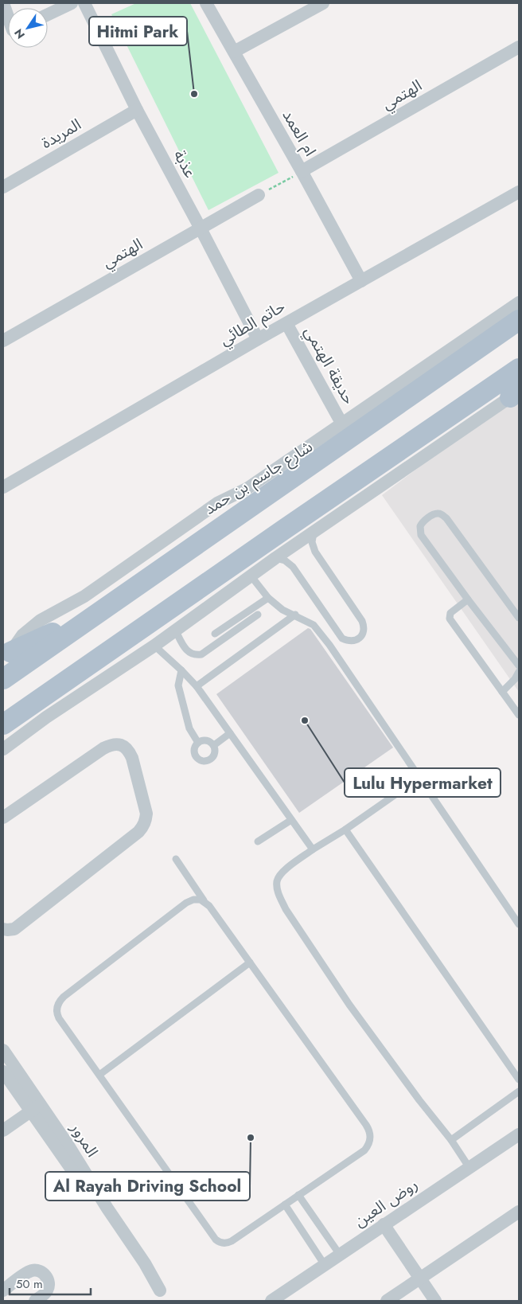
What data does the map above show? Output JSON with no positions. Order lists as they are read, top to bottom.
{
  "streets": {
    "main road": ["شارع جاسم بن حمد"],
    "street": [
      "الهتمي",
      "ام العمد",
      "المريدة",
      "عذبة",
      "حاتم الطائي",
      "حديقة الهتمي",
      "المرور",
      "روض العين"
    ]
  },
  "crossings": [
    ["الهتمي", "ام العمد"],
    ["الهتمي", "عذبة"],
    ["ام العمد", "حاتم الطائي"],
    ["المريدة", "عذبة"],
    ["عذبة", "حاتم الطائي"],
    ["حاتم الطائي", "حديقة الهتمي"],
    ["حديقة الهتمي", "شارع جاسم بن حمد"]
  ],
  "places": ["Hitmi Park", "Lulu Hypermarket", "Al Rayah Driving School"],
  "scale_bar": "50 m",
  "north": "bottom left"
}
